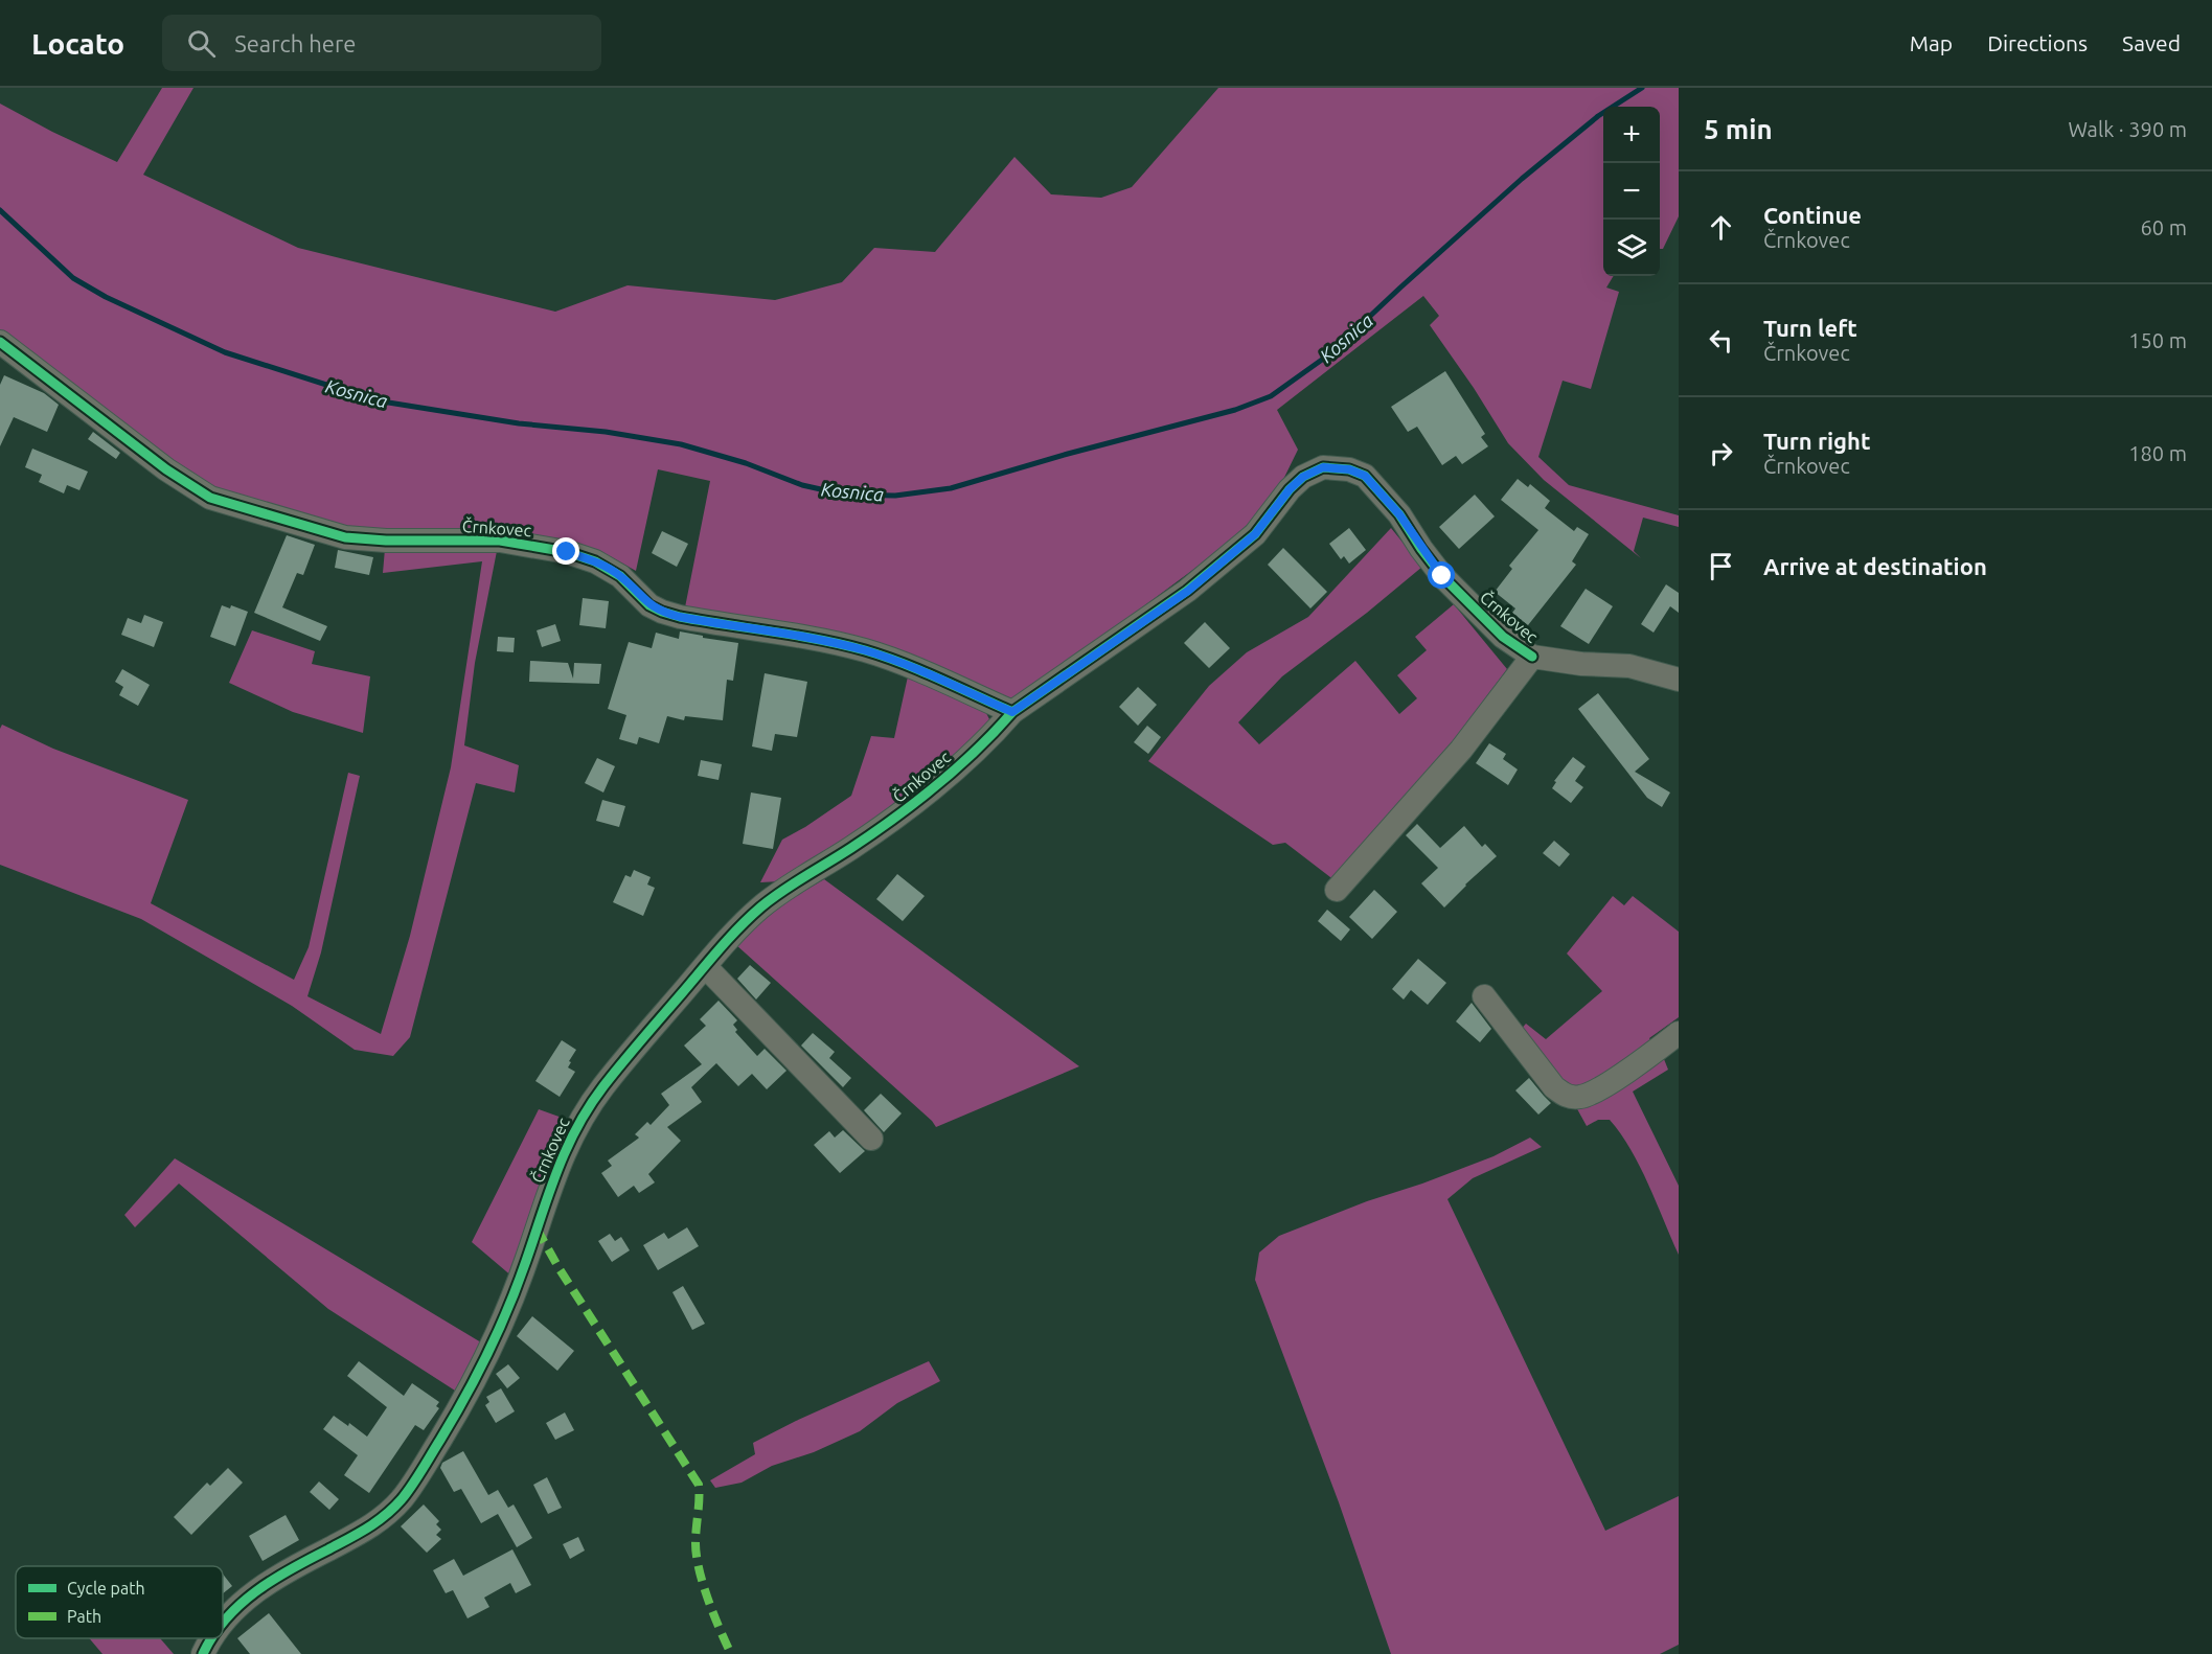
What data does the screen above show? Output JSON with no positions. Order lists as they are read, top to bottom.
{
  "streets": {
    "street": ["Črnkovec"]
  },
  "water": ["Kosnica"],
  "legend": ["Cycle path", "Path"],
  "page": {
    "header": "Locato",
    "search": "Search here",
    "nav": ["Map", "Directions", "Saved"],
    "heading": ["5 min", "Walk · 390 m"],
    "map_buttons": ["+", "−"],
    "list": [
      ["Continue", "Črnkovec", "60 m"],
      ["Turn left", "Črnkovec", "150 m"],
      ["Turn right", "Črnkovec", "180 m"],
      "Arrive at destination"
    ]
  }
}
